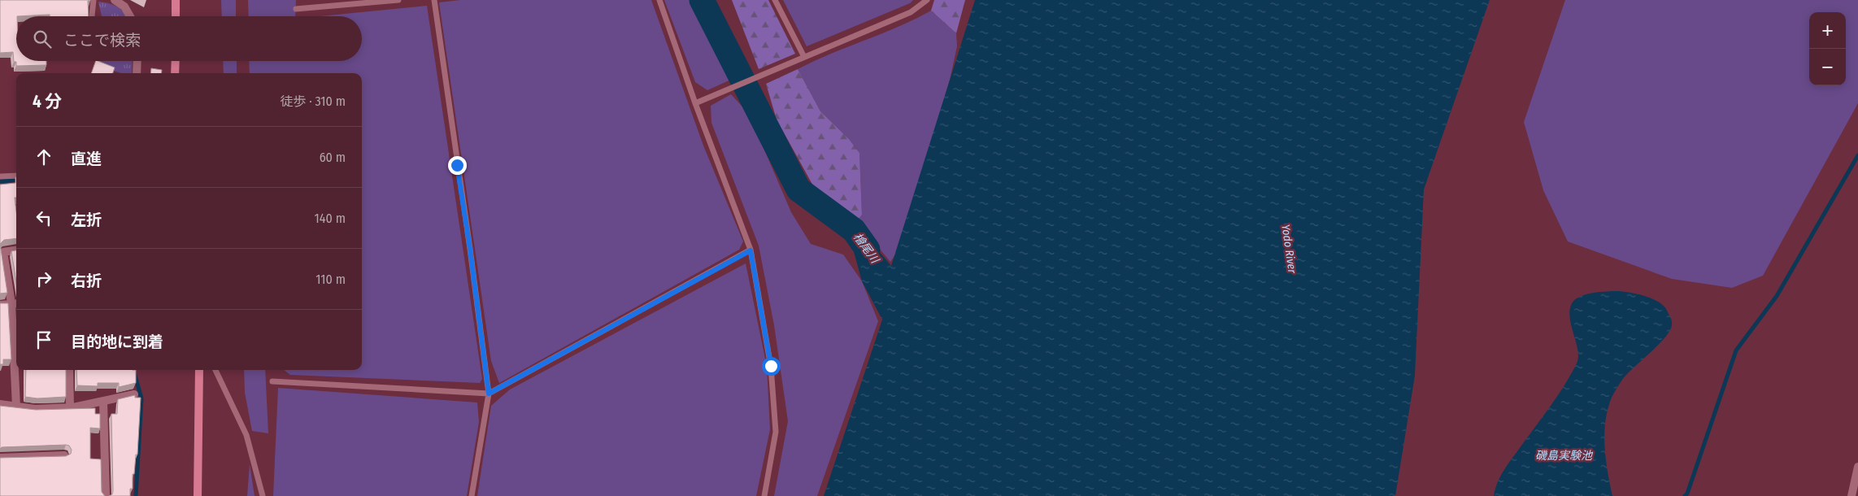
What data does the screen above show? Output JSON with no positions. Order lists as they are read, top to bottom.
{
  "water": ["檜尾川", "Yodo River", "磯島実験池"],
  "page": {
    "map_buttons": ["+", "−"],
    "search": "ここで検索",
    "heading": ["4 分", "徒歩 · 310 m"],
    "list": [
      ["直進", "60 m"],
      ["左折", "140 m"],
      ["右折", "110 m"],
      "目的地に到着"
    ]
  }
}
